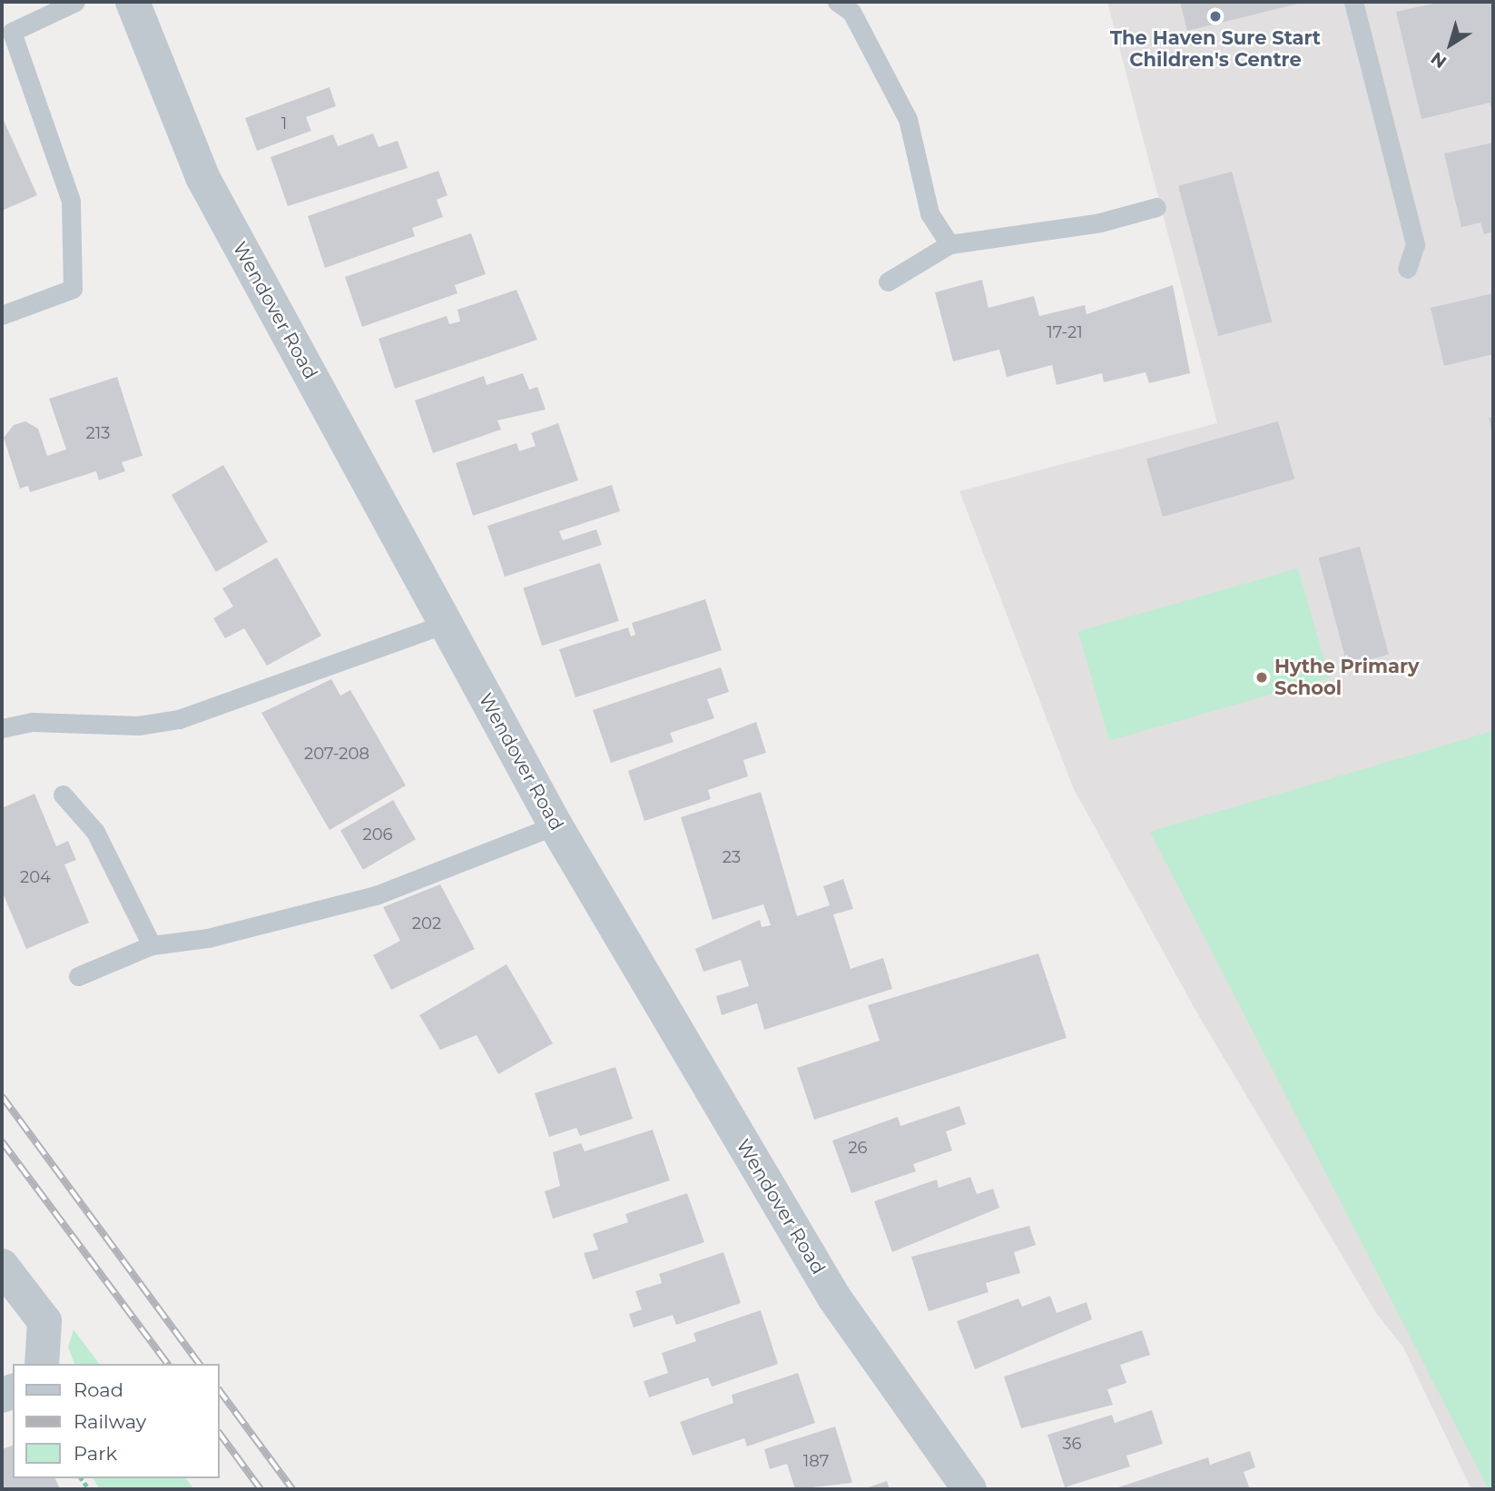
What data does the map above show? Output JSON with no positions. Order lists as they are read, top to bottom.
{
  "streets": {
    "street": ["Wendover Road"]
  },
  "places": ["The Haven Sure Start Children's Centre", "Hythe Primary School"],
  "house_numbers": [
    "1",
    "17-21",
    "213",
    "207-208",
    "206",
    "23",
    "204",
    "202",
    "26",
    "36",
    "187"
  ],
  "legend": ["Road", "Railway", "Park"],
  "north": "bottom left"
}
